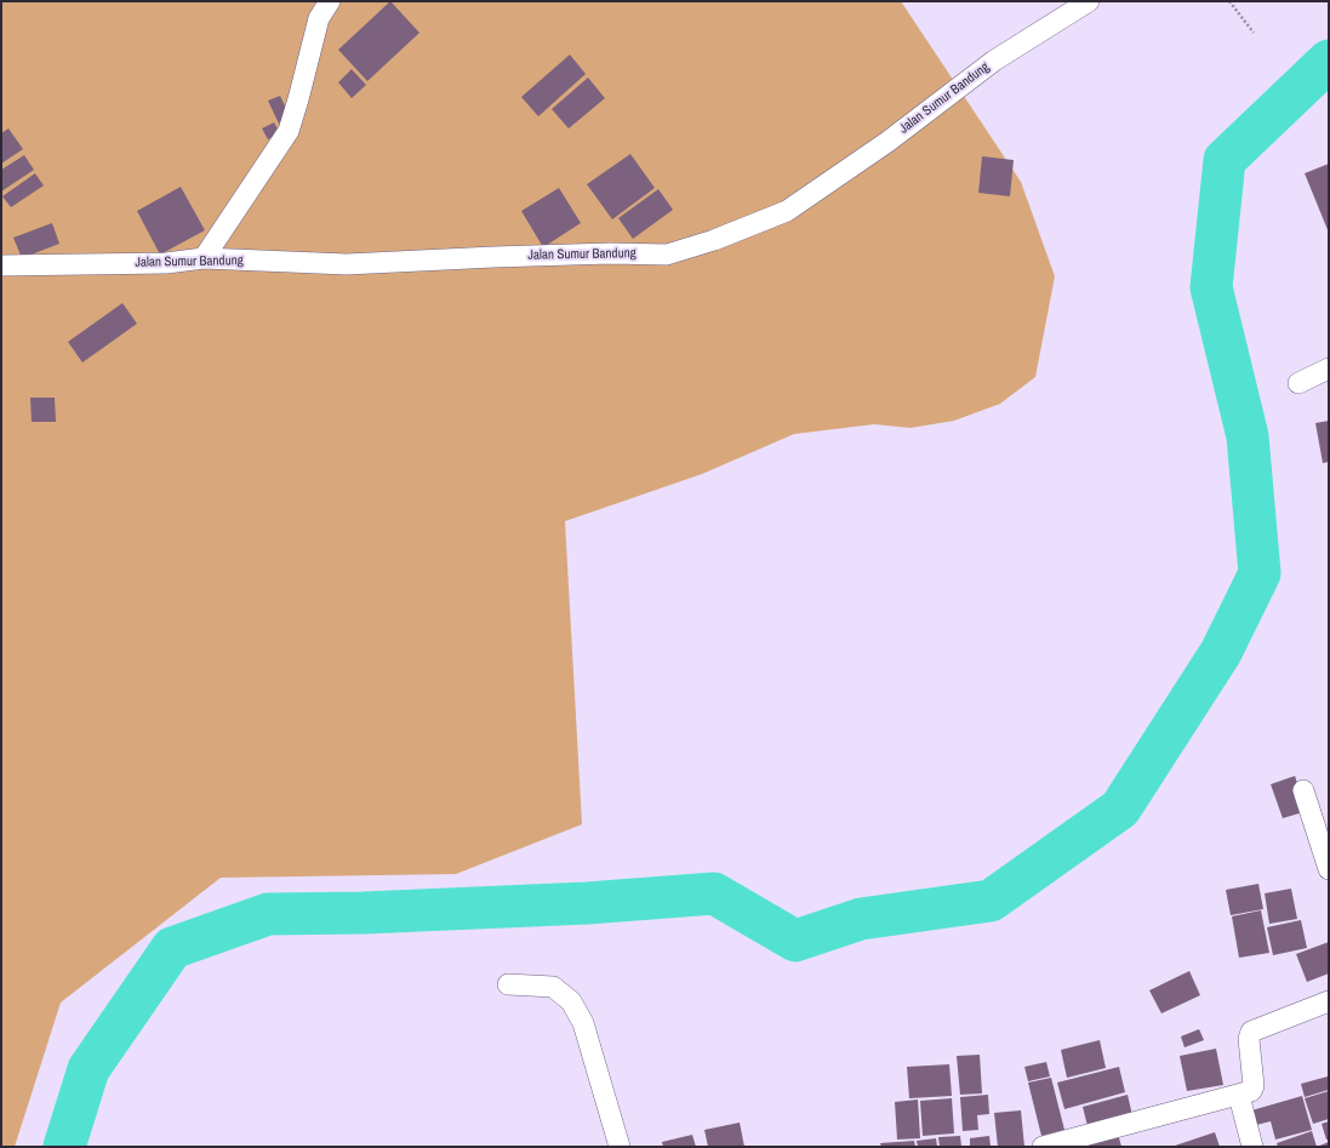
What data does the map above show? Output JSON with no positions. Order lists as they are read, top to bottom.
{
  "streets": {
    "street": ["Jalan Sumur Bandung"]
  }
}
